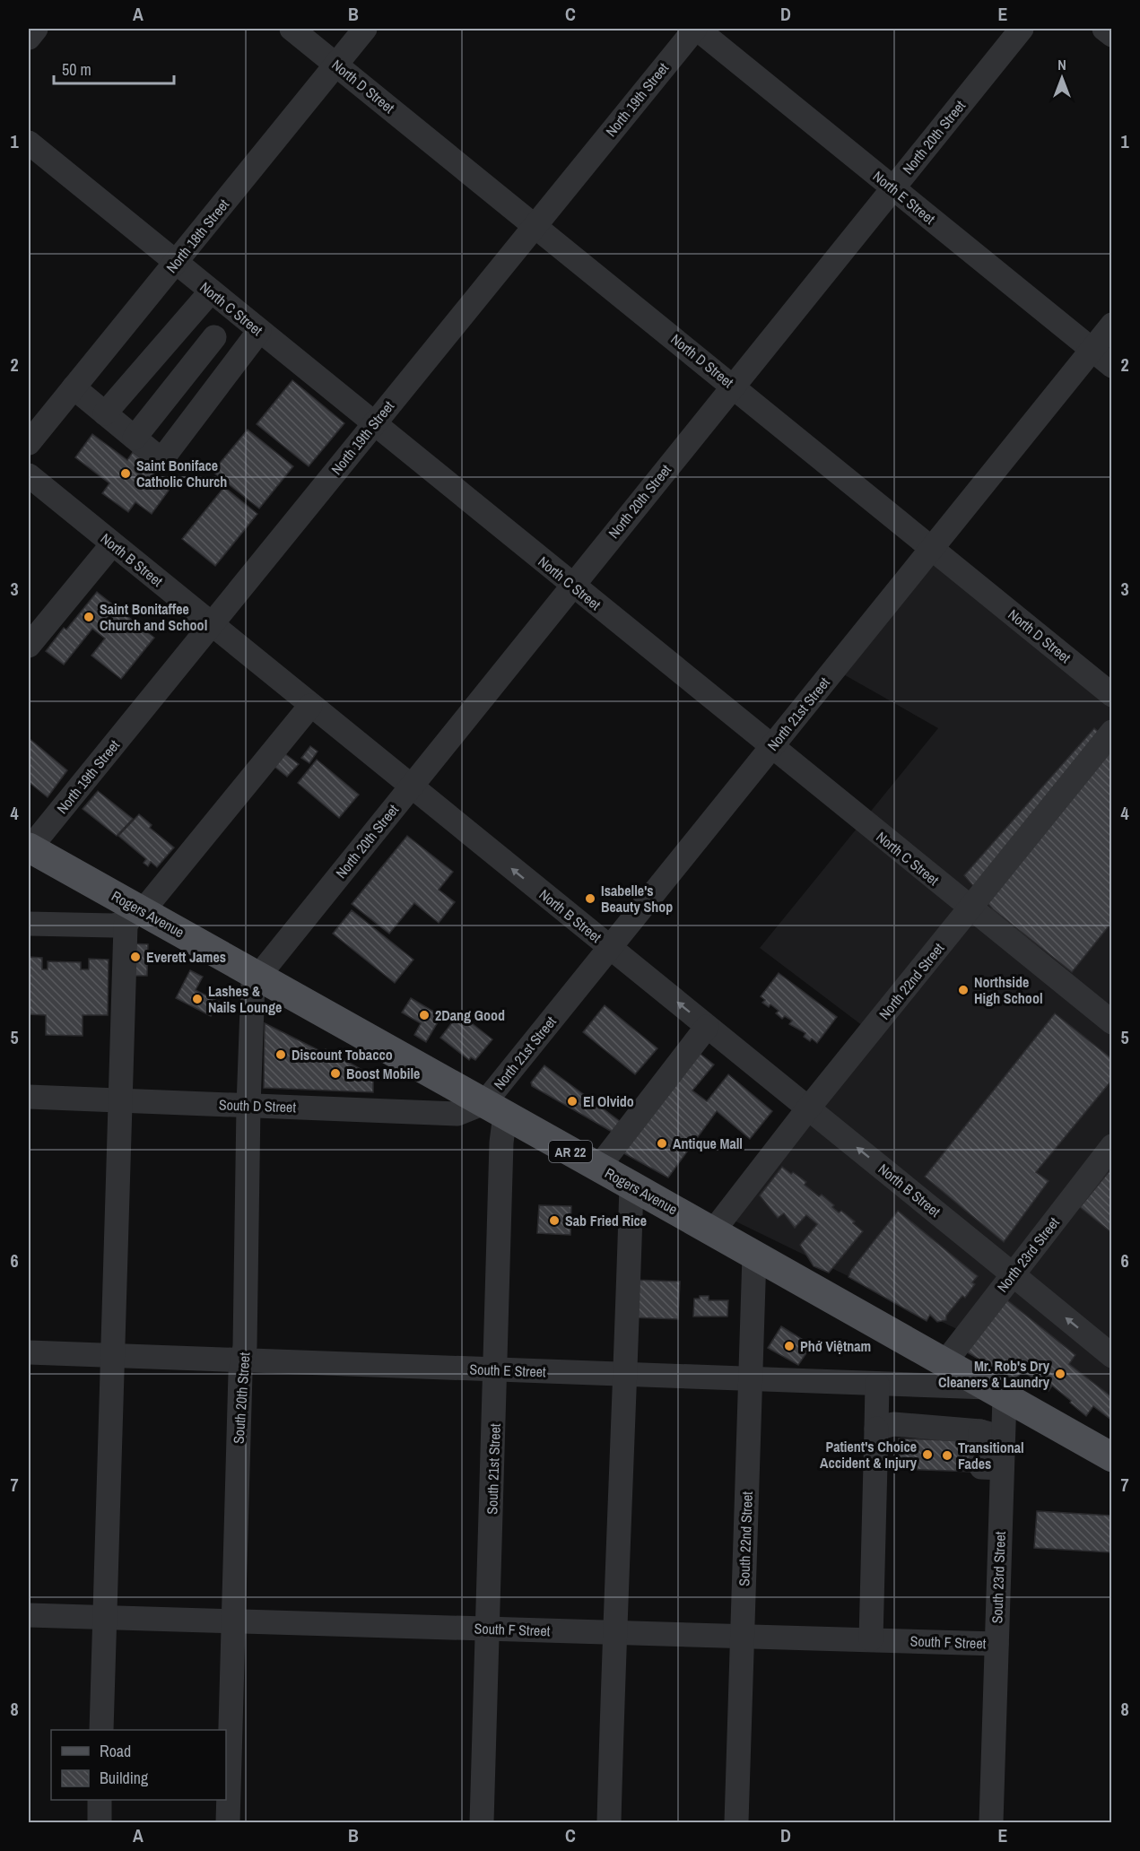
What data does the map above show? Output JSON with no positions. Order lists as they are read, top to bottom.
{
  "streets": {
    "main road": ["Rogers Avenue", "AR 22"],
    "street": [
      "North D Street",
      "North 19th Street",
      "North 20th Street",
      "North E Street",
      "North 18th Street",
      "North C Street",
      "North B Street",
      "North 21st Street",
      "North 22nd Street",
      "South D Street",
      "North 23rd Street",
      "South E Street",
      "South 20th Street",
      "South 21st Street",
      "South 22nd Street",
      "South 23rd Street",
      "South F Street"
    ]
  },
  "crossings": [
    ["North D Street", "North 19th Street"],
    ["North D Street", "North 20th Street"],
    ["North D Street", "North 18th Street"],
    ["North D Street", "North 21st Street"],
    ["North 19th Street", "North E Street"],
    ["North 19th Street", "North C Street"],
    ["North 19th Street", "North B Street"],
    ["North 19th Street", "Rogers Avenue"],
    ["North 20th Street", "North E Street"],
    ["North 20th Street", "North C Street"],
    ["North 20th Street", "North B Street"],
    ["North 20th Street", "Rogers Avenue"],
    ["North 20th Street", "South 20th Street"],
    ["North E Street", "North 21st Street"],
    ["North 18th Street", "North C Street"],
    ["North C Street", "North 21st Street"],
    ["North C Street", "North 22nd Street"],
    ["North B Street", "North 21st Street"],
    ["North B Street", "North 22nd Street"],
    ["North B Street", "North 23rd Street"],
    ["North 21st Street", "Rogers Avenue"],
    ["North 21st Street", "South D Street"],
    ["North 21st Street", "South 21st Street"],
    ["Rogers Avenue", "North 22nd Street"],
    ["Rogers Avenue", "South D Street"],
    ["Rogers Avenue", "North 23rd Street"],
    ["Rogers Avenue", "South E Street"],
    ["Rogers Avenue", "South 20th Street"],
    ["Rogers Avenue", "South 21st Street"],
    ["Rogers Avenue", "South 22nd Street"],
    ["Rogers Avenue", "South 23rd Street"],
    ["South D Street", "South 20th Street"],
    ["South D Street", "South 21st Street"],
    ["South E Street", "South 20th Street"],
    ["South E Street", "South 21st Street"],
    ["South E Street", "South 22nd Street"],
    ["South E Street", "South 23rd Street"],
    ["South 20th Street", "South F Street"],
    ["South 21st Street", "South F Street"],
    ["South 22nd Street", "South F Street"],
    ["South 23rd Street", "South F Street"]
  ],
  "one_way": ["North B Street"],
  "places": [
    "Saint Boniface Catholic Church",
    "Saint Bonitaffee Church and School",
    "Isabelle's Beauty Shop",
    "Everett James",
    "Northside High School",
    "Lashes & Nails Lounge",
    "2Dang Good",
    "Discount Tobacco",
    "Boost Mobile",
    "El Olvido",
    "Antique Mall",
    "Sab Fried Rice",
    "Phở Việtnam",
    "Mr. Rob's Dry Cleaners & Laundry",
    "Patient's Choice Accident & Injury",
    "Transitional Fades"
  ],
  "legend": ["Road", "Building"],
  "scale_bar": "50 m",
  "north": "top",
  "grid": {
    "columns": [
      "A",
      "B",
      "C",
      "D",
      "E"
    ],
    "rows": [
      "1",
      "2",
      "3",
      "4",
      "5",
      "6",
      "7",
      "8"
    ]
  }
}
